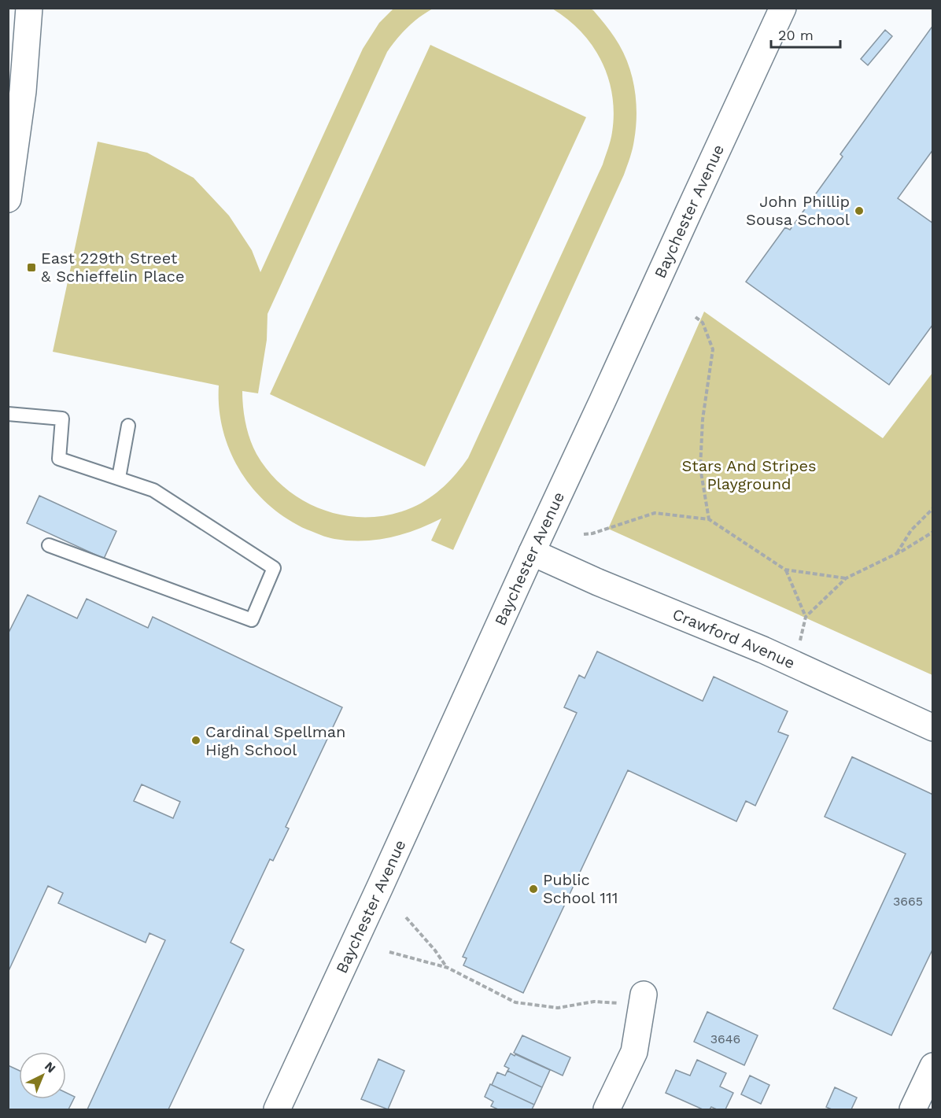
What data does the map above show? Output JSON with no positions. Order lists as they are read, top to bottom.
{
  "streets": {
    "main road": ["Baychester Avenue", "Crawford Avenue"]
  },
  "crossings": [
    ["Baychester Avenue", "Crawford Avenue"]
  ],
  "parks": ["Stars And Stripes Playground"],
  "places": {
    "other": ["John Phillip Sousa School", "Cardinal Spellman High School", "Public School 111"],
    "transit": ["East 229th Street & Schieffelin Place"]
  },
  "house_numbers": ["3665", "3646"],
  "scale_bar": "20 m",
  "north": "top right"
}
